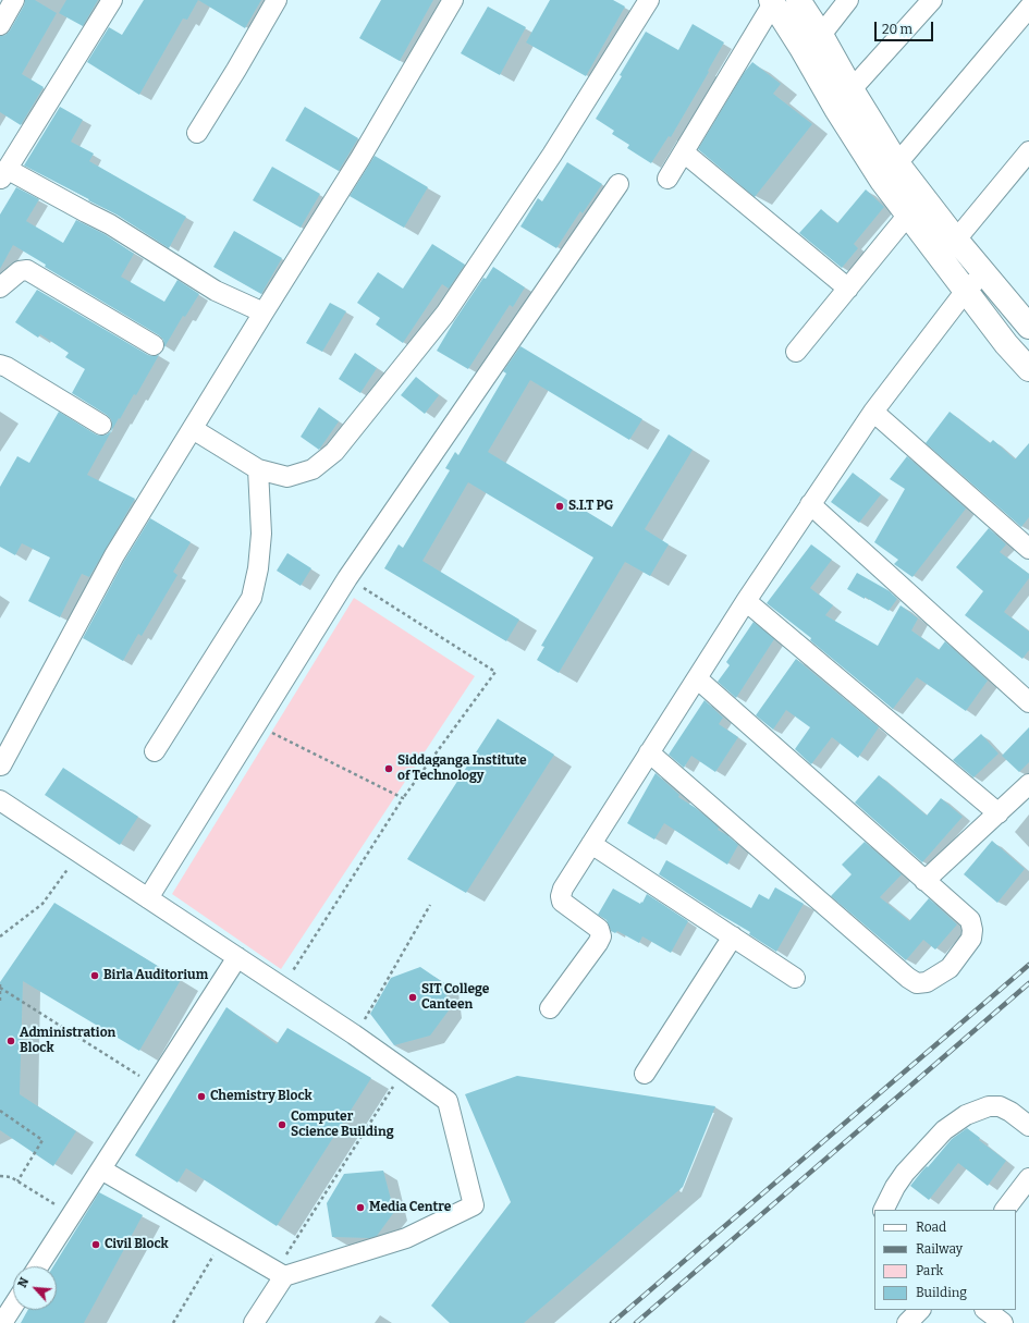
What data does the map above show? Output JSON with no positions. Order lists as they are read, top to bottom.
{
  "places": [
    "S.I.T PG",
    "Siddaganga Institute of Technology",
    "Birla Auditorium",
    "SIT College Canteen",
    "Administration Block",
    "Chemistry Block",
    "Computer Science Building",
    "Media Centre",
    "Civil Block"
  ],
  "legend": [
    "Road",
    "Railway",
    "Park",
    "Building"
  ],
  "scale_bar": "20 m",
  "north": "top left"
}
